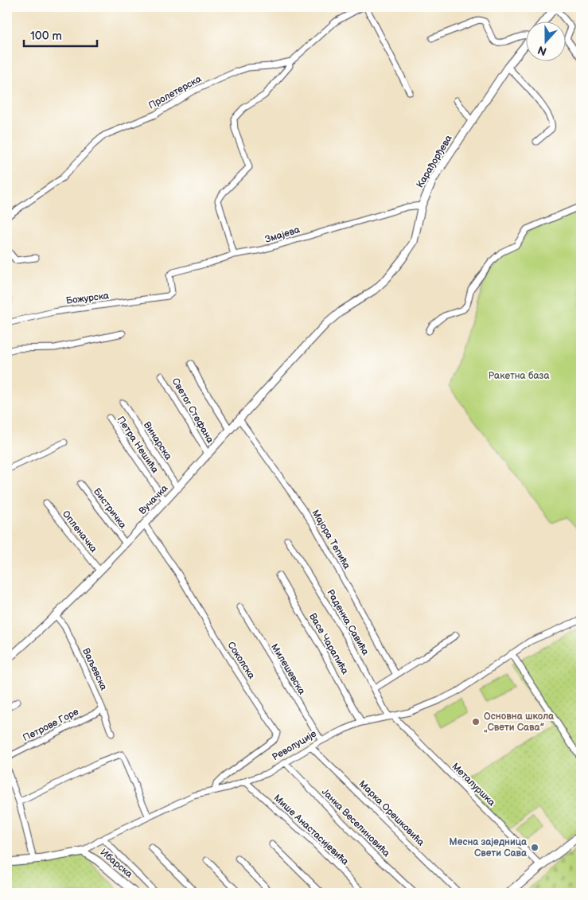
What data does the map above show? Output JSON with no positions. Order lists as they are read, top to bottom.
{
  "streets": {
    "street": [
      "Пролетерска",
      "Карађорђева",
      "Змајева",
      "Божурска",
      "Светог Стефана",
      "Винарска",
      "Петра Нешића",
      "Вучачка",
      "Бистричка",
      "Опленачка",
      "Мајора Тепића",
      "Раденка Савића",
      "Васе Чарапића",
      "Соколска",
      "Ваљевска",
      "Милешевска",
      "Петрове Горе",
      "Револуције",
      "Металуршка",
      "Марка Орешковића",
      "Јанка Веселиновића",
      "Мише Анастасијевића",
      "Ибарска"
    ]
  },
  "crossings": [
    ["Карађорђева", "Змајева"],
    ["Карађорђева", "Вучачка"],
    ["Змајева", "Божурска"],
    ["Светог Стефана", "Вучачка"],
    ["Винарска", "Вучачка"],
    ["Петра Нешића", "Вучачка"],
    ["Вучачка", "Бистричка"],
    ["Вучачка", "Опленачка"],
    ["Вучачка", "Мајора Тепића"],
    ["Вучачка", "Соколска"],
    ["Вучачка", "Ваљевска"],
    ["Раденка Савића", "Револуције"],
    ["Раденка Савића", "Металуршка"],
    ["Васе Чарапића", "Револуције"],
    ["Соколска", "Револуције"],
    ["Ваљевска", "Петрове Горе"],
    ["Милешевска", "Револуције"],
    ["Револуције", "Металуршка"],
    ["Револуције", "Марка Орешковића"],
    ["Револуције", "Јанка Веселиновића"],
    ["Револуције", "Мише Анастасијевића"],
    ["Револуције", "Ибарска"]
  ],
  "parks": ["Ракетна база"],
  "places": ["Основна школа „Свети Сава”", "Месна заједница Свети Сава"],
  "scale_bar": "100 m",
  "north": "bottom"
}
